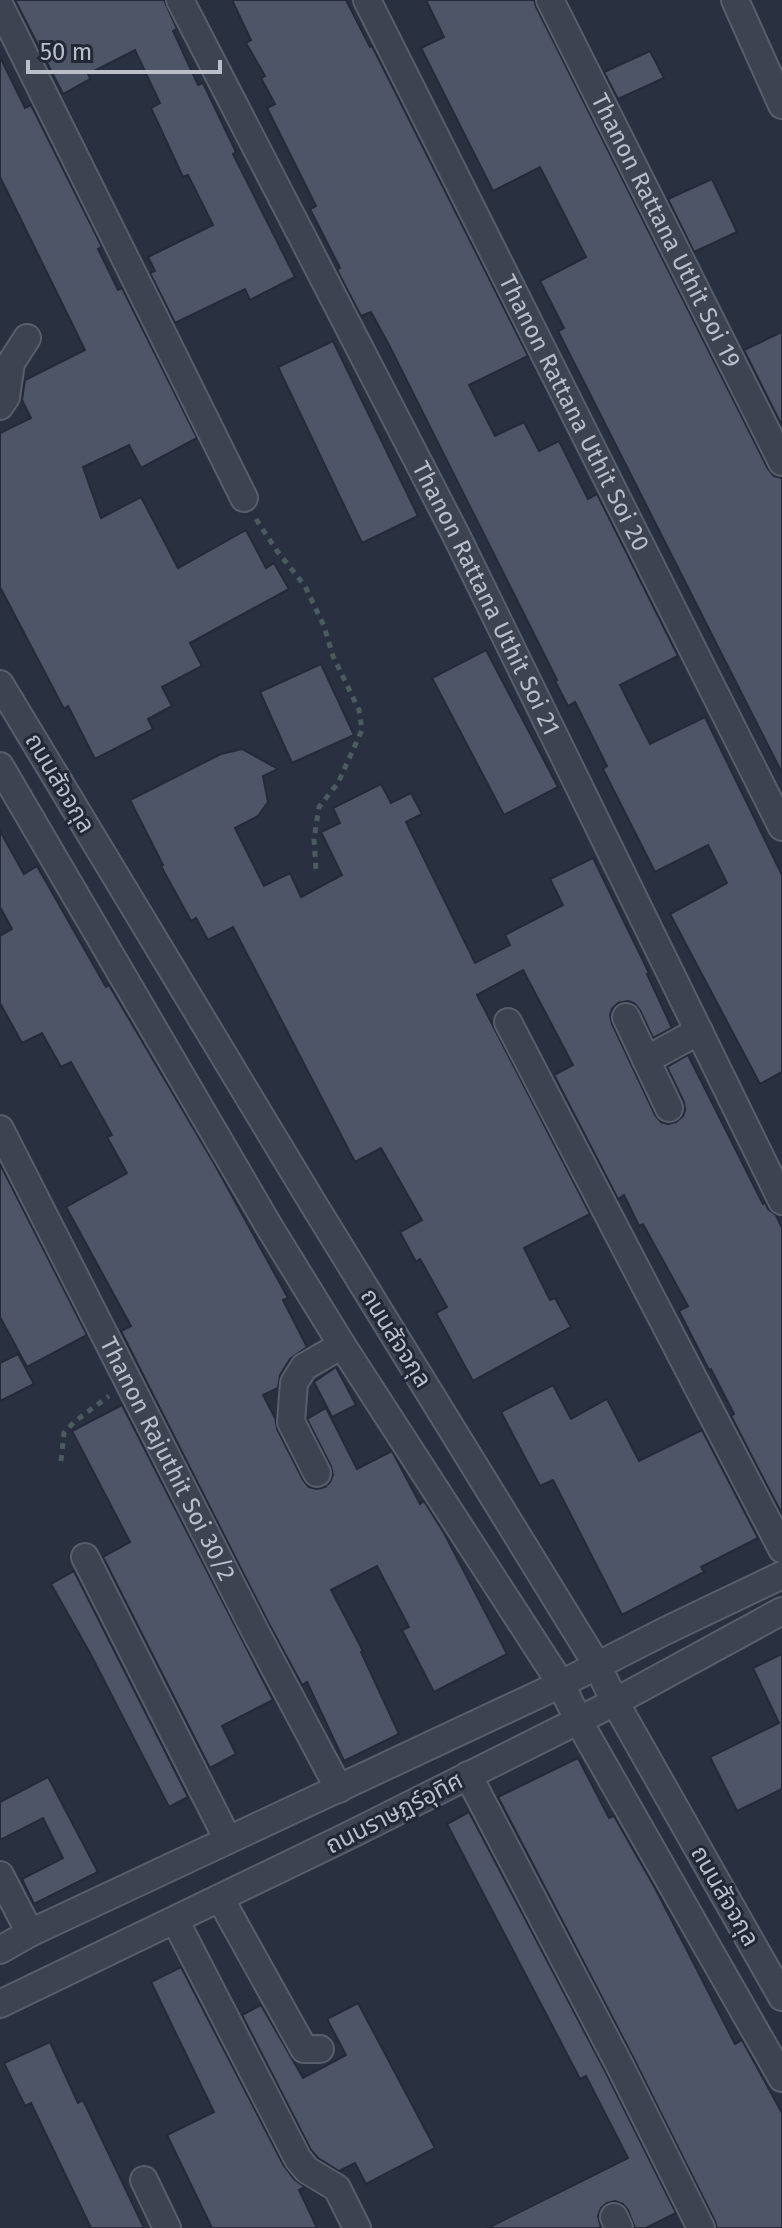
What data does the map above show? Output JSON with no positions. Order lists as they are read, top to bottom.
{
  "streets": {
    "street": [
      "Thanon Rattana Uthit Soi 19",
      "Thanon Rattana Uthit Soi 20",
      "Thanon Rattana Uthit Soi 21",
      "ถนนสัจจกุล",
      "Thanon Rajuthit Soi 30/2",
      "ถนนราษฏร์อุทิศ"
    ]
  },
  "crossings": [
    ["ถนนสัจจกุล", "ถนนราษฏร์อุทิศ"],
    ["Thanon Rajuthit Soi 30/2", "ถนนราษฏร์อุทิศ"]
  ],
  "scale_bar": "50 m"
}
